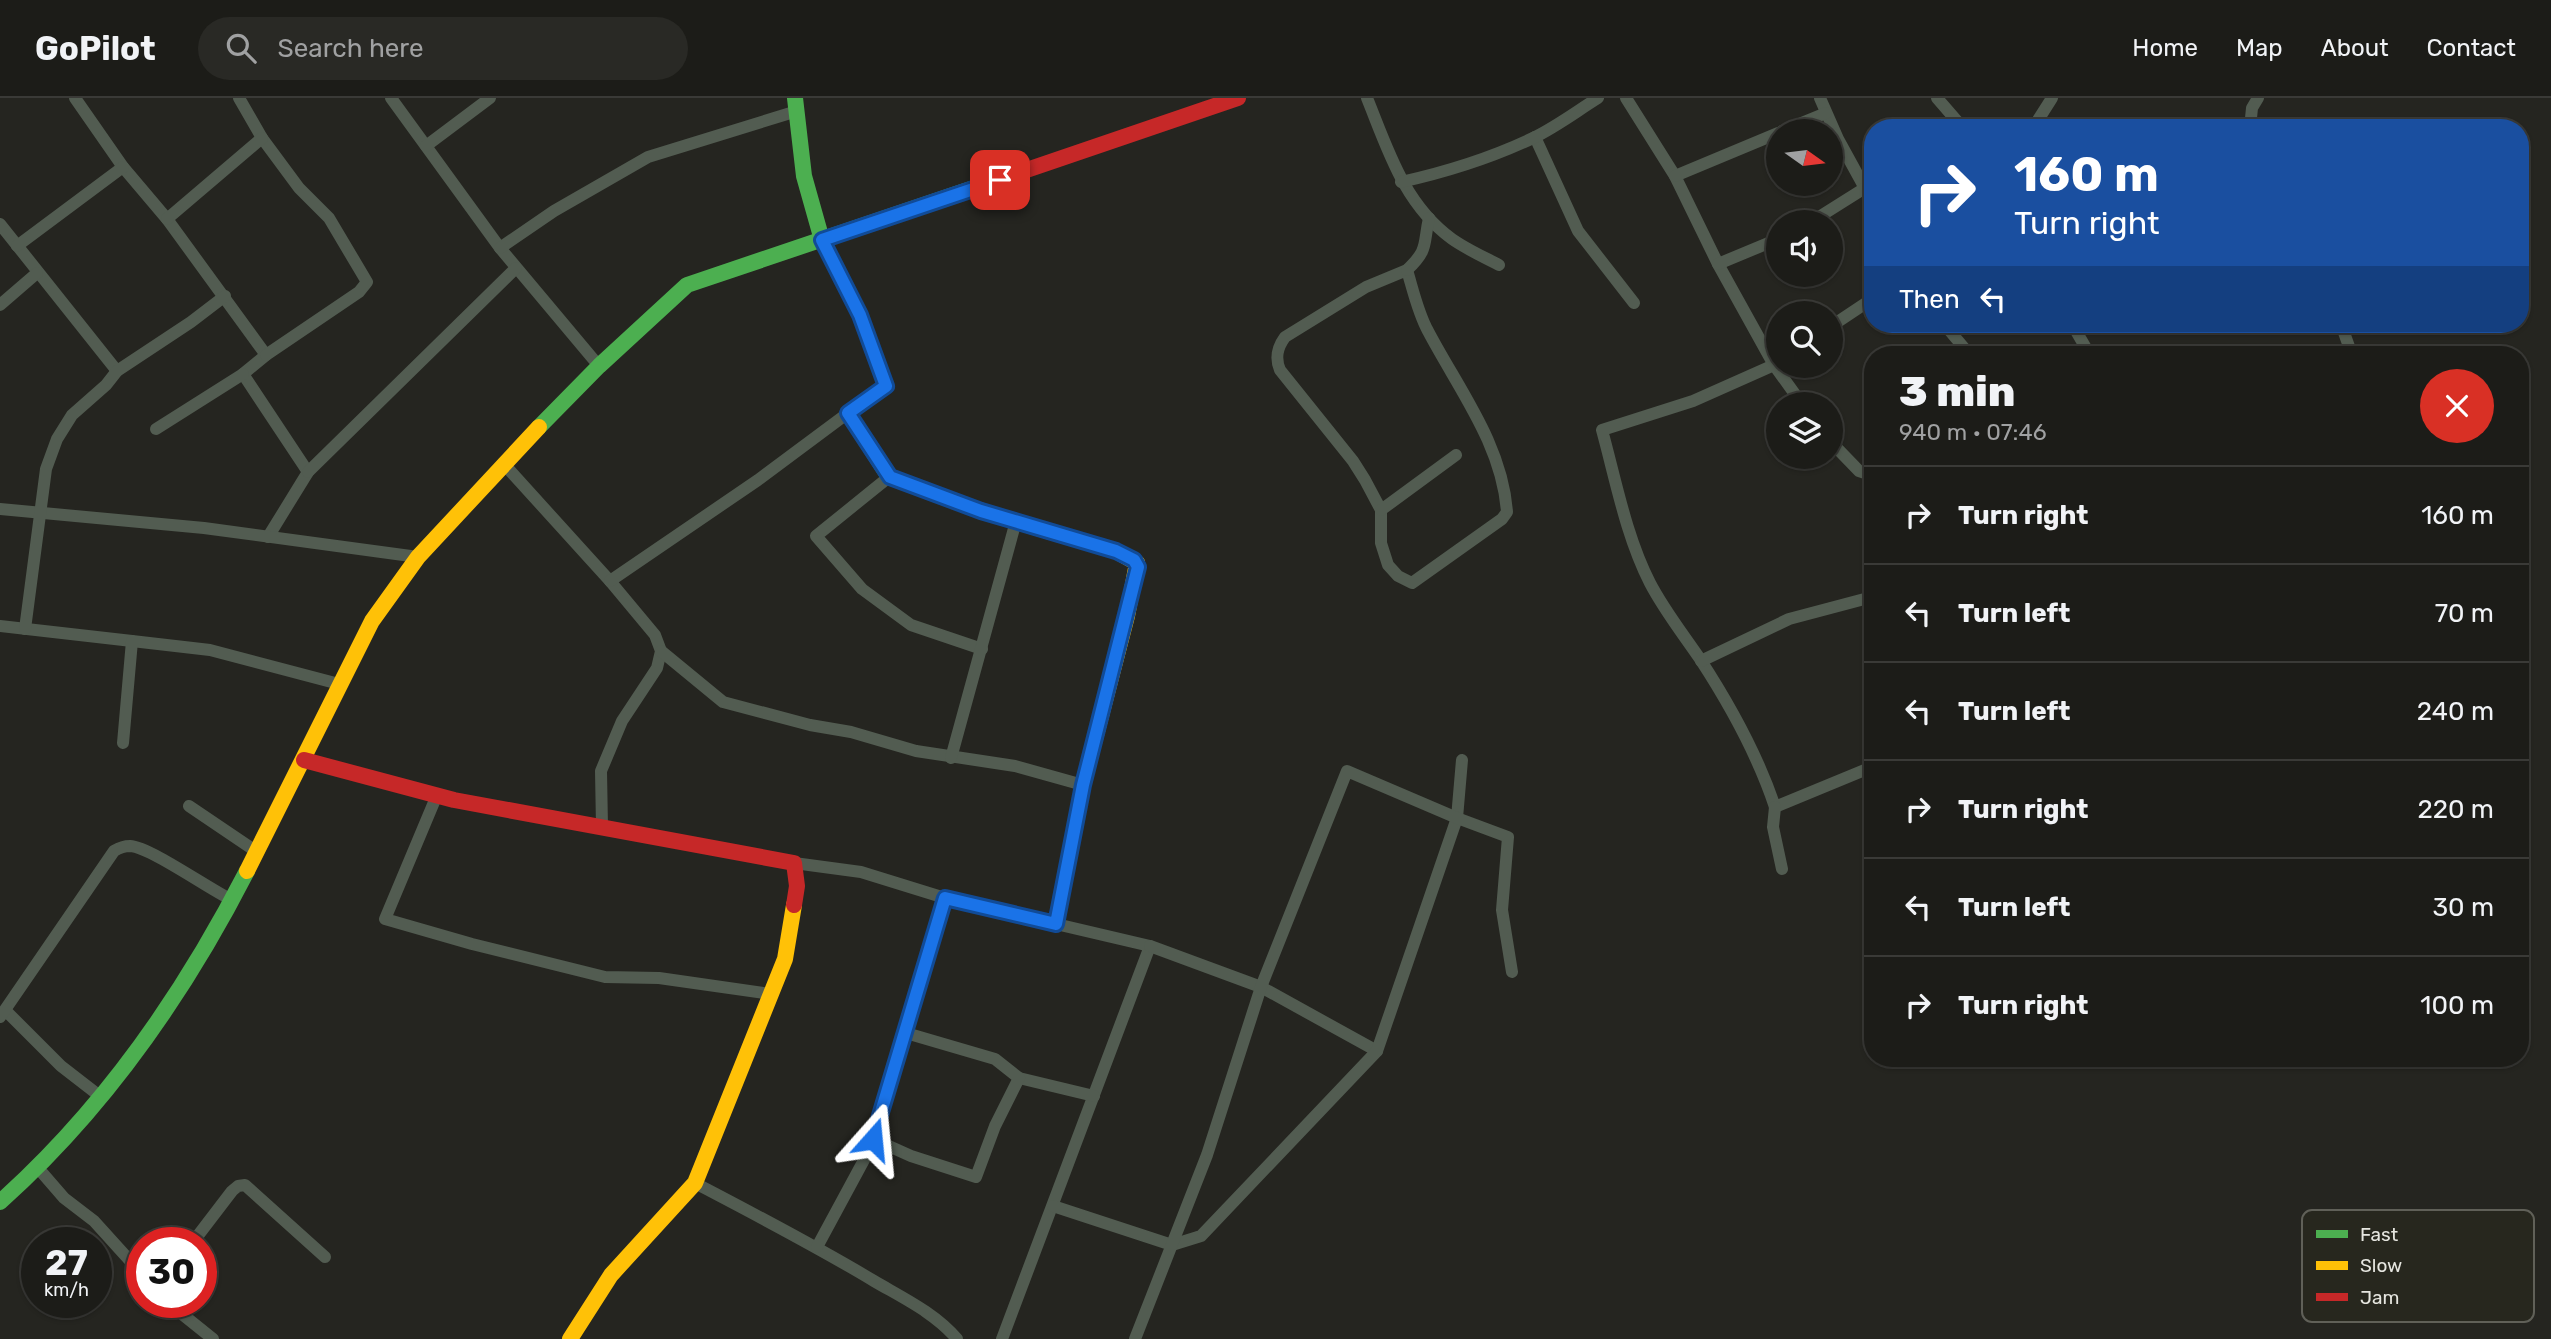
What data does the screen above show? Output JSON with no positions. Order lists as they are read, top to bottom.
{
  "legend": ["Fast", "Slow", "Jam"],
  "north": "right",
  "page": {
    "header": "GoPilot",
    "search": "Search here",
    "nav": [
      "Home",
      "Map",
      "About",
      "Contact"
    ],
    "turn": ["160 m", "Turn right"],
    "then": "Then",
    "heading": ["3 min", "940 m · 07:46"],
    "list": [
      {
        "name": "Turn right",
        "value": "160 m"
      },
      {
        "name": "Turn left",
        "value": "70 m"
      },
      {
        "name": "Turn left",
        "value": "240 m"
      },
      {
        "name": "Turn right",
        "value": "220 m"
      },
      {
        "name": "Turn left",
        "value": "30 m"
      },
      {
        "name": "Turn right",
        "value": "100 m"
      }
    ],
    "speed": "27 km/h",
    "limit": "30"
  }
}
